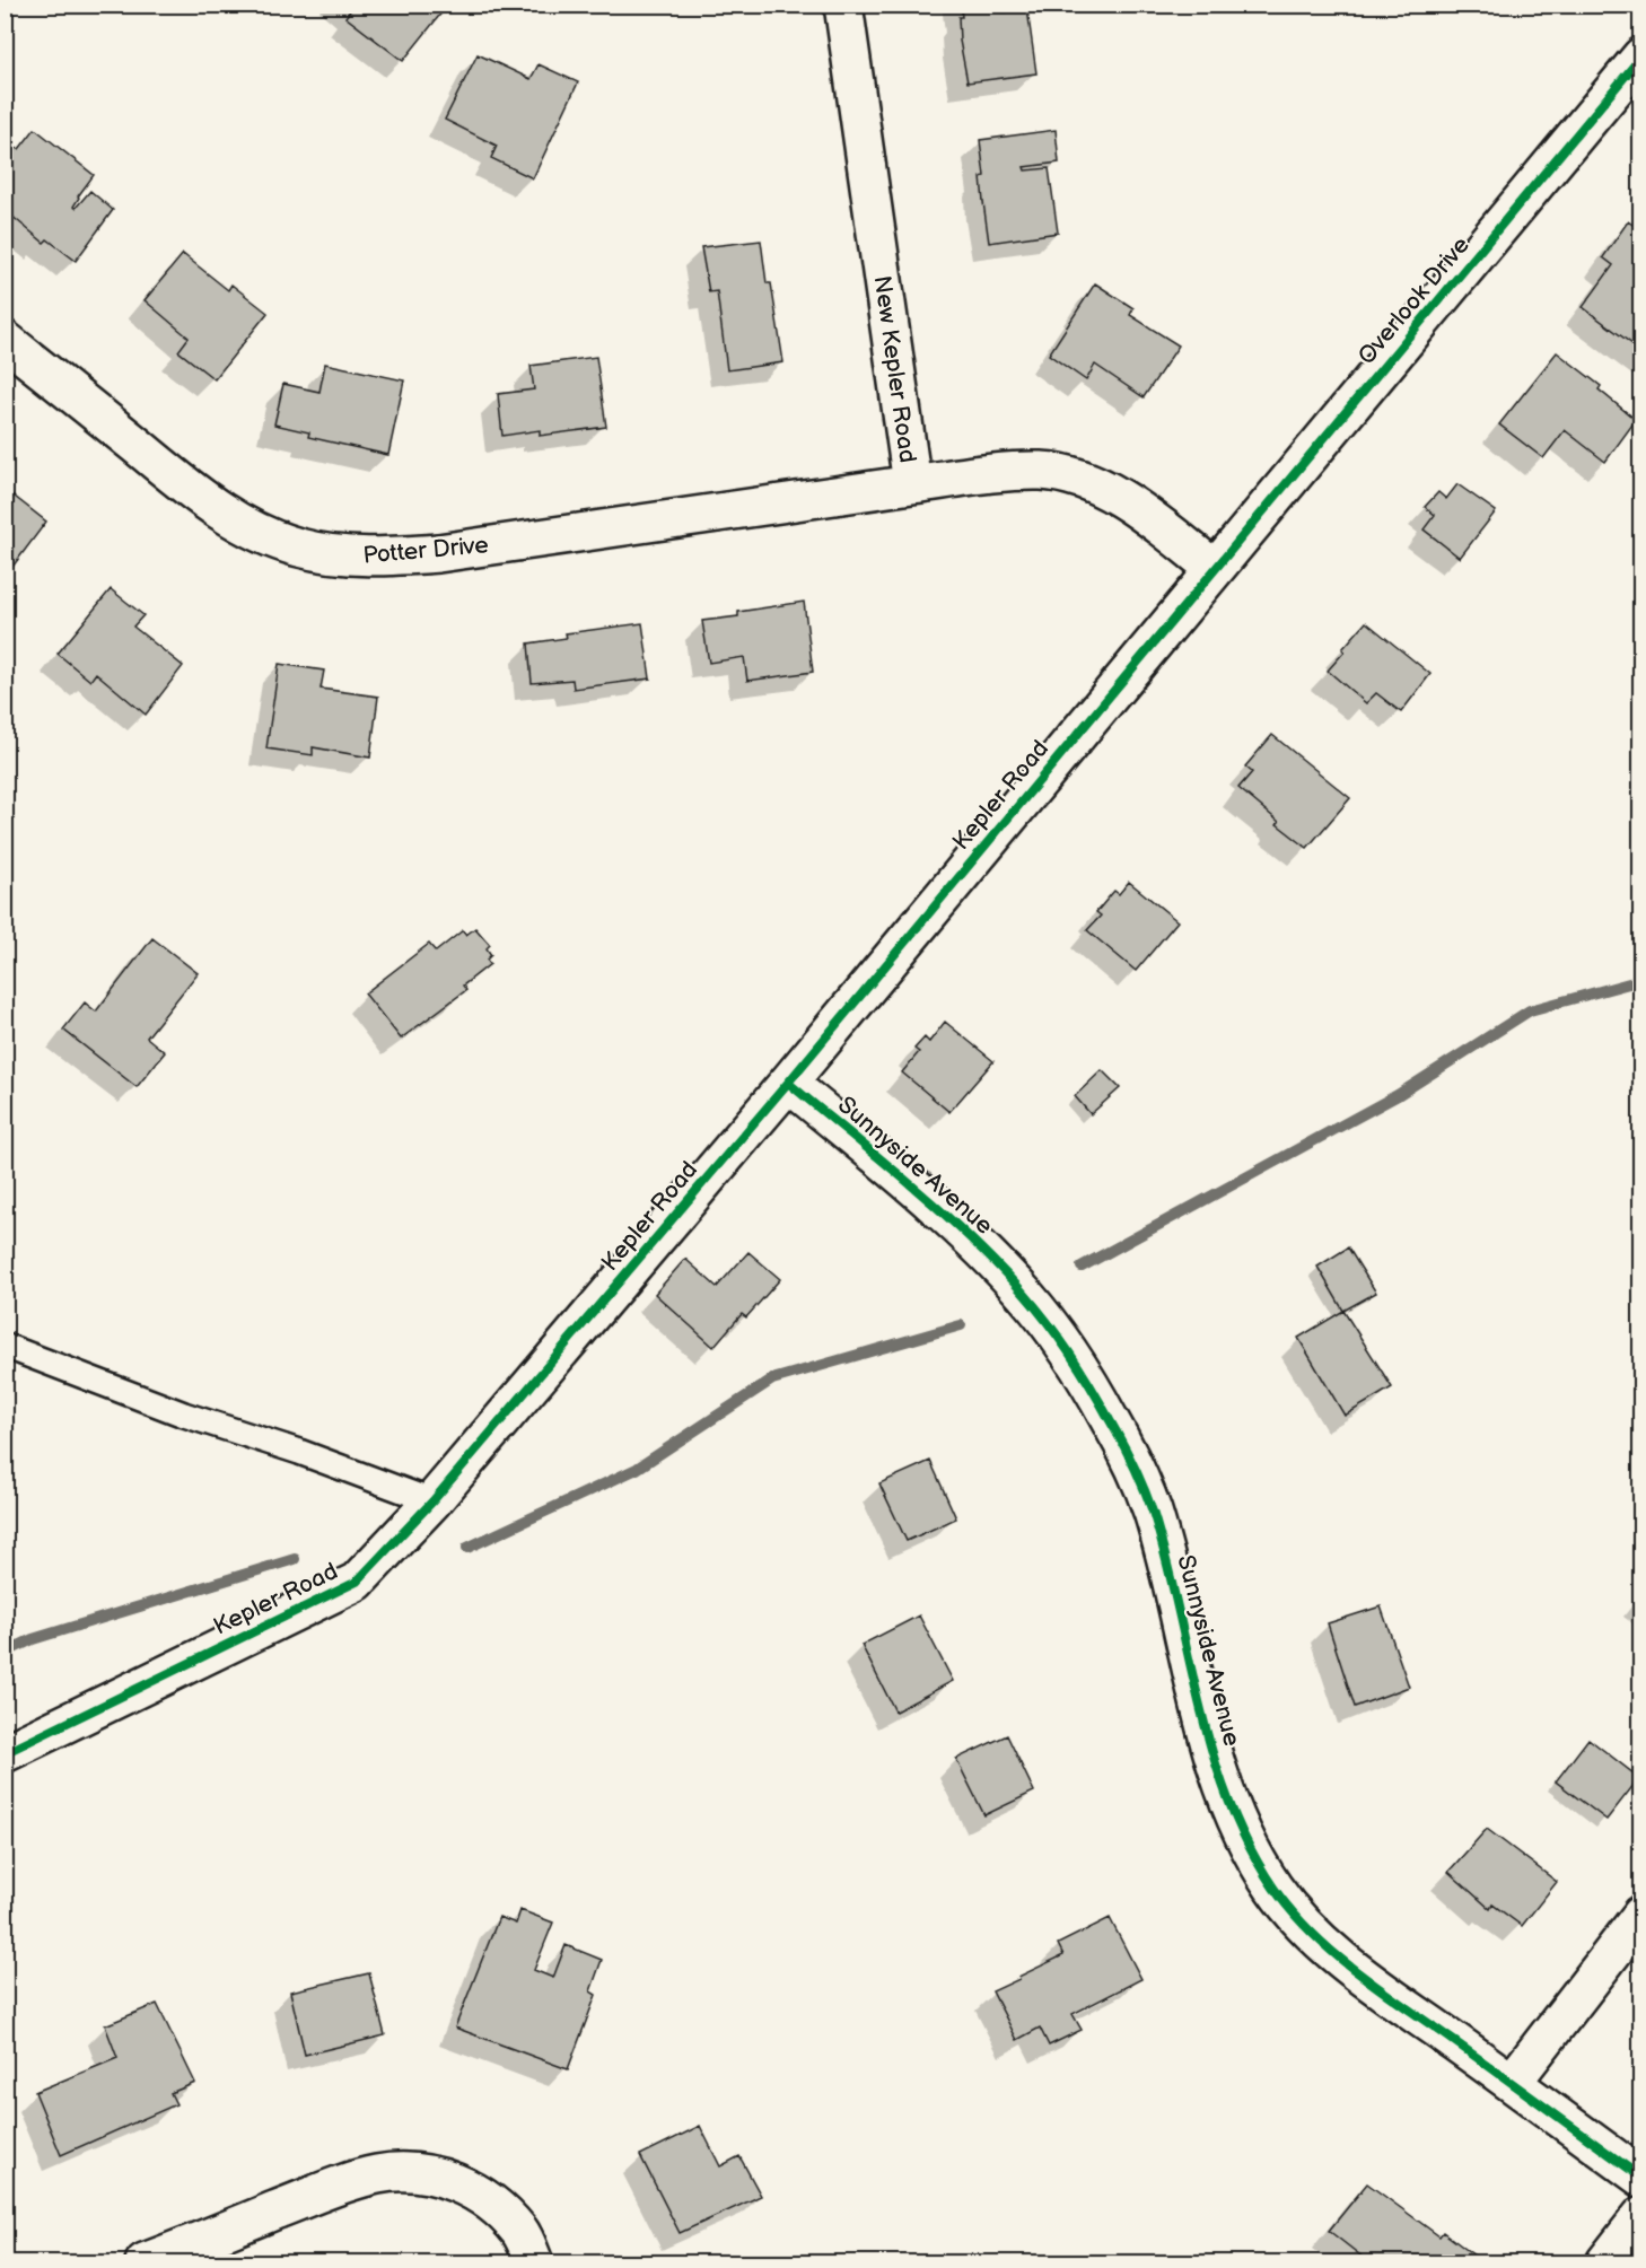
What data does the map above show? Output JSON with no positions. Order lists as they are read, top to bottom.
{
  "streets": {
    "street": [
      "Overlook Drive",
      "New Kepler Road",
      "Potter Drive",
      "Kepler Road",
      "Sunnyside Avenue"
    ]
  },
  "crossings": [
    ["Overlook Drive", "New Kepler Road"],
    ["Overlook Drive", "Kepler Road"],
    ["New Kepler Road", "Potter Drive"],
    ["New Kepler Road", "Kepler Road"],
    ["Kepler Road", "Sunnyside Avenue"]
  ]
}
